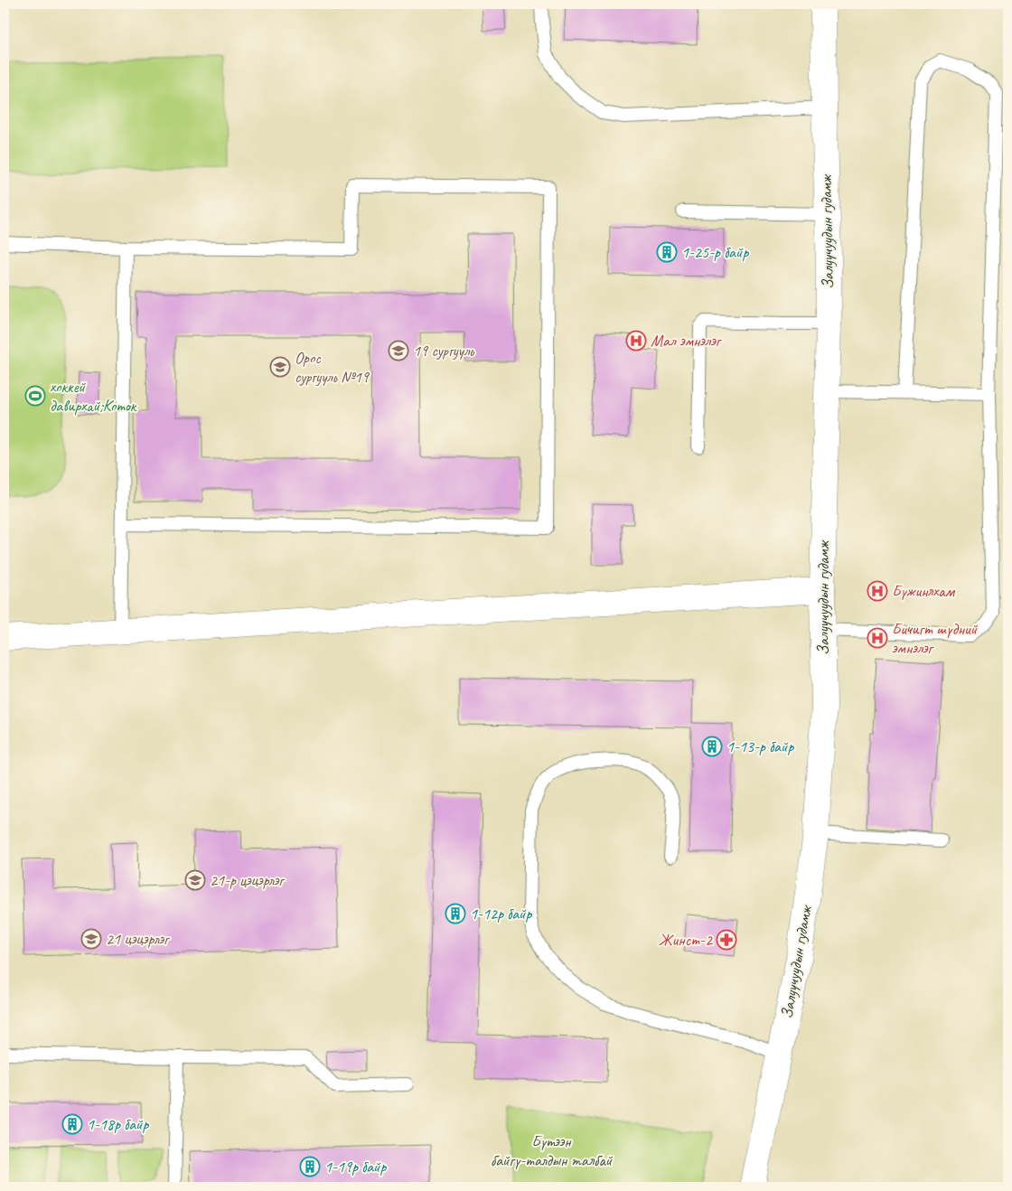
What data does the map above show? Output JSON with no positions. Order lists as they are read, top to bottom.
{
  "streets": {
    "street": ["Залуучуудын гудамж"]
  },
  "parks": ["Бүтээн байгү-талдын талбай"],
  "places": {
    "building": [
      "1-25-р байр",
      "1-13-р байр",
      "1-12р байр",
      "1-18р байр",
      "1-19р байр"
    ],
    "hospital": ["Мал эмнэлэг", "Бүжинлхам", "Бичигт шүдний эмнэлэг"],
    "school or university": [
      "19 сургууль",
      "Орос сургууль №19",
      "21-р цэцэрлэг",
      "21 цэцэрлэг"
    ],
    "sports": ["хоккей давирхай;Коток"],
    "pharmacy": ["Жинст-2"]
  }
}
